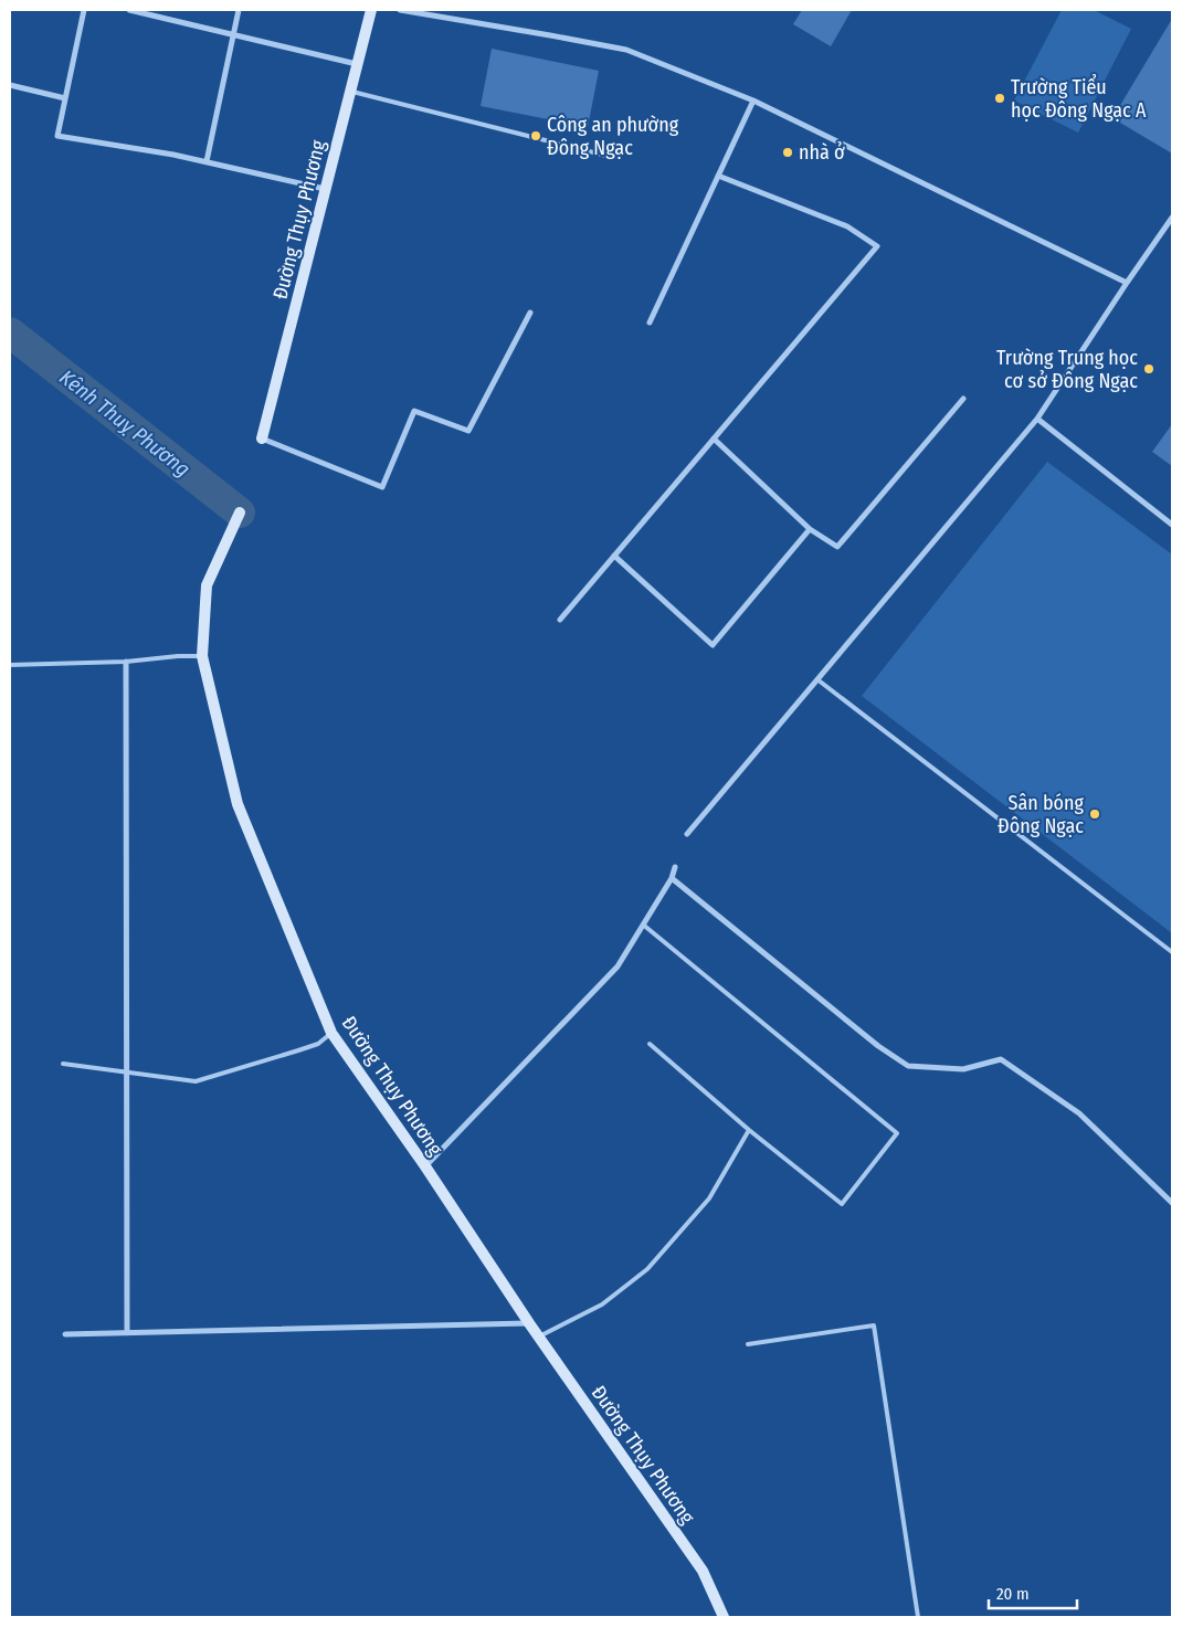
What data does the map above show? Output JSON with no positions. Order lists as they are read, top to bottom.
{
  "streets": {
    "main road": ["Đường Thụy Phương"]
  },
  "water": ["Kênh Thuỵ Phương"],
  "places": [
    "Trường Tiểu học Đông Ngạc A",
    "Công an phường Đông Ngạc",
    "nhà ở",
    "Trường Trung học cơ sở Đông Ngạc",
    "Sân bóng Đông Ngạc"
  ],
  "scale_bar": "20 m"
}
